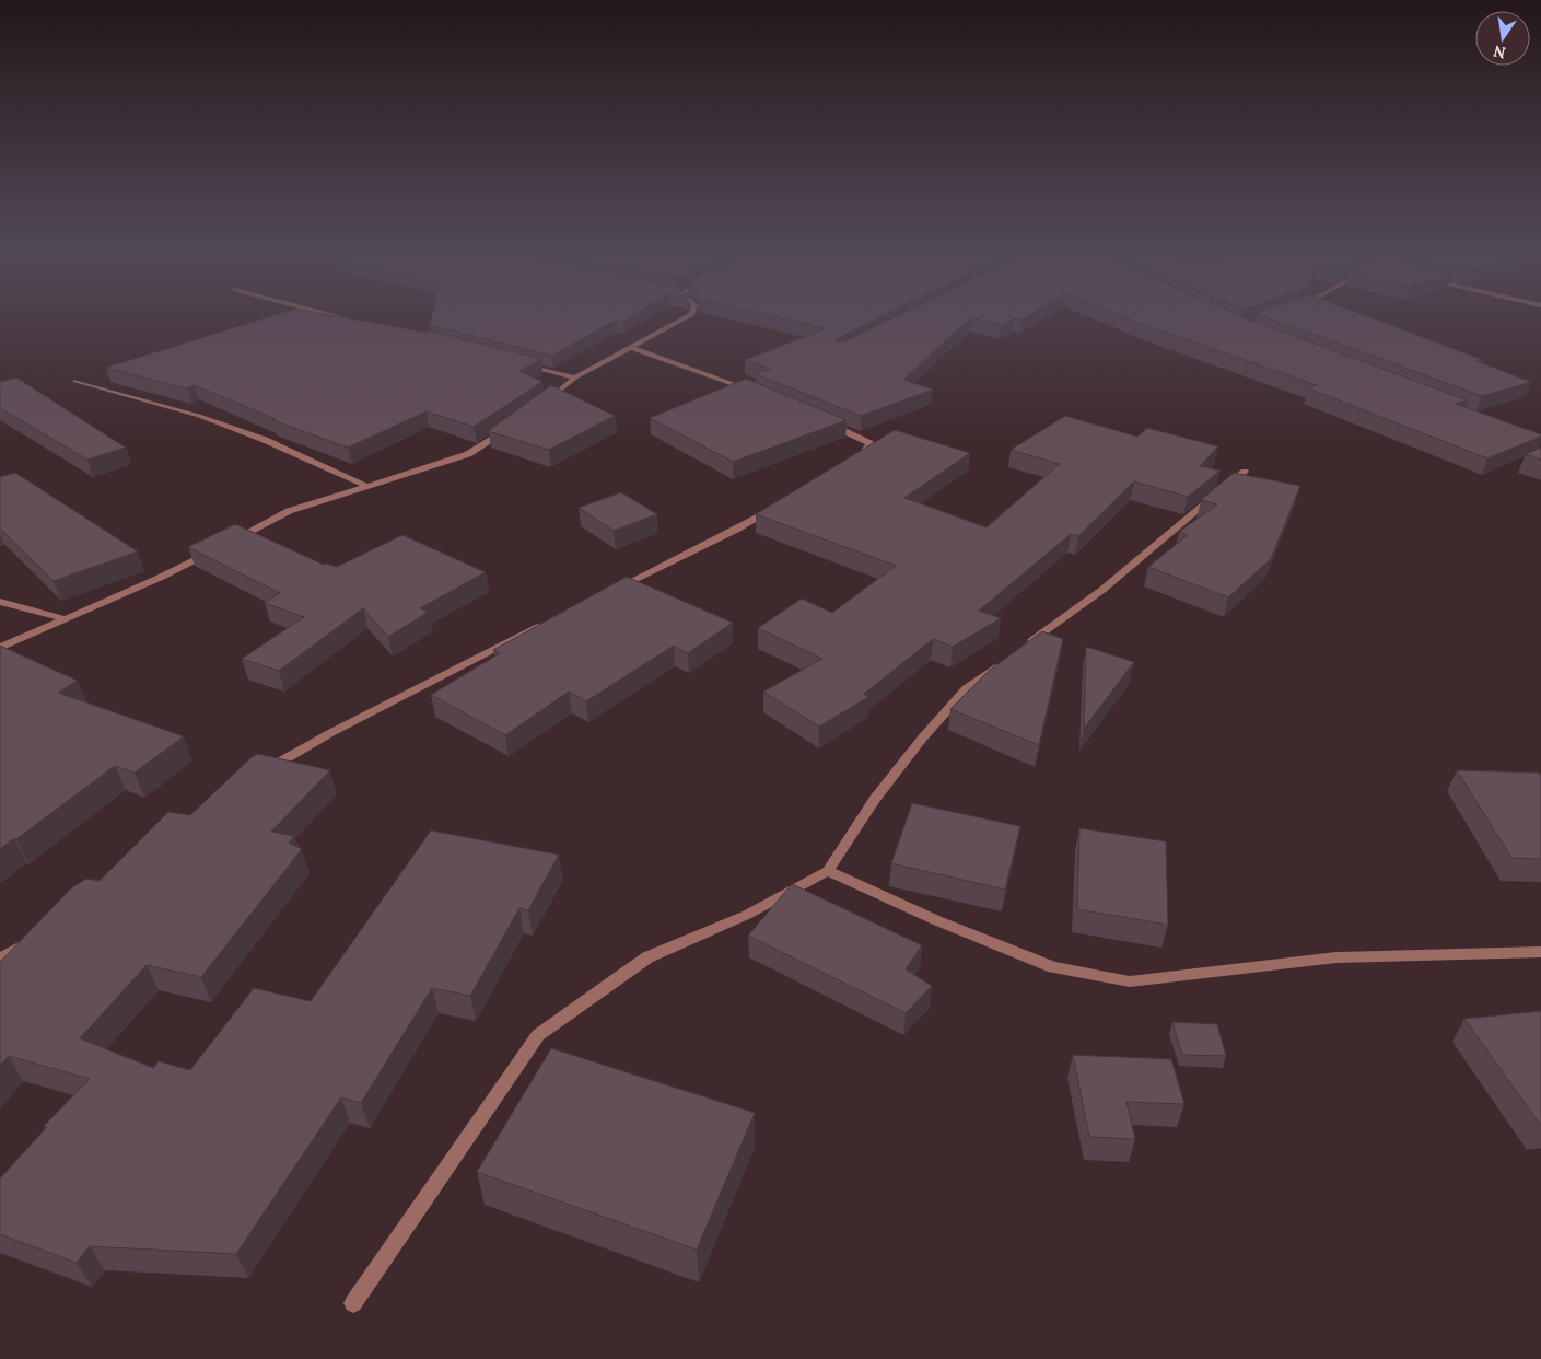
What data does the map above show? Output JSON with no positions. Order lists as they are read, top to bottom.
{
  "north": "bottom"
}
